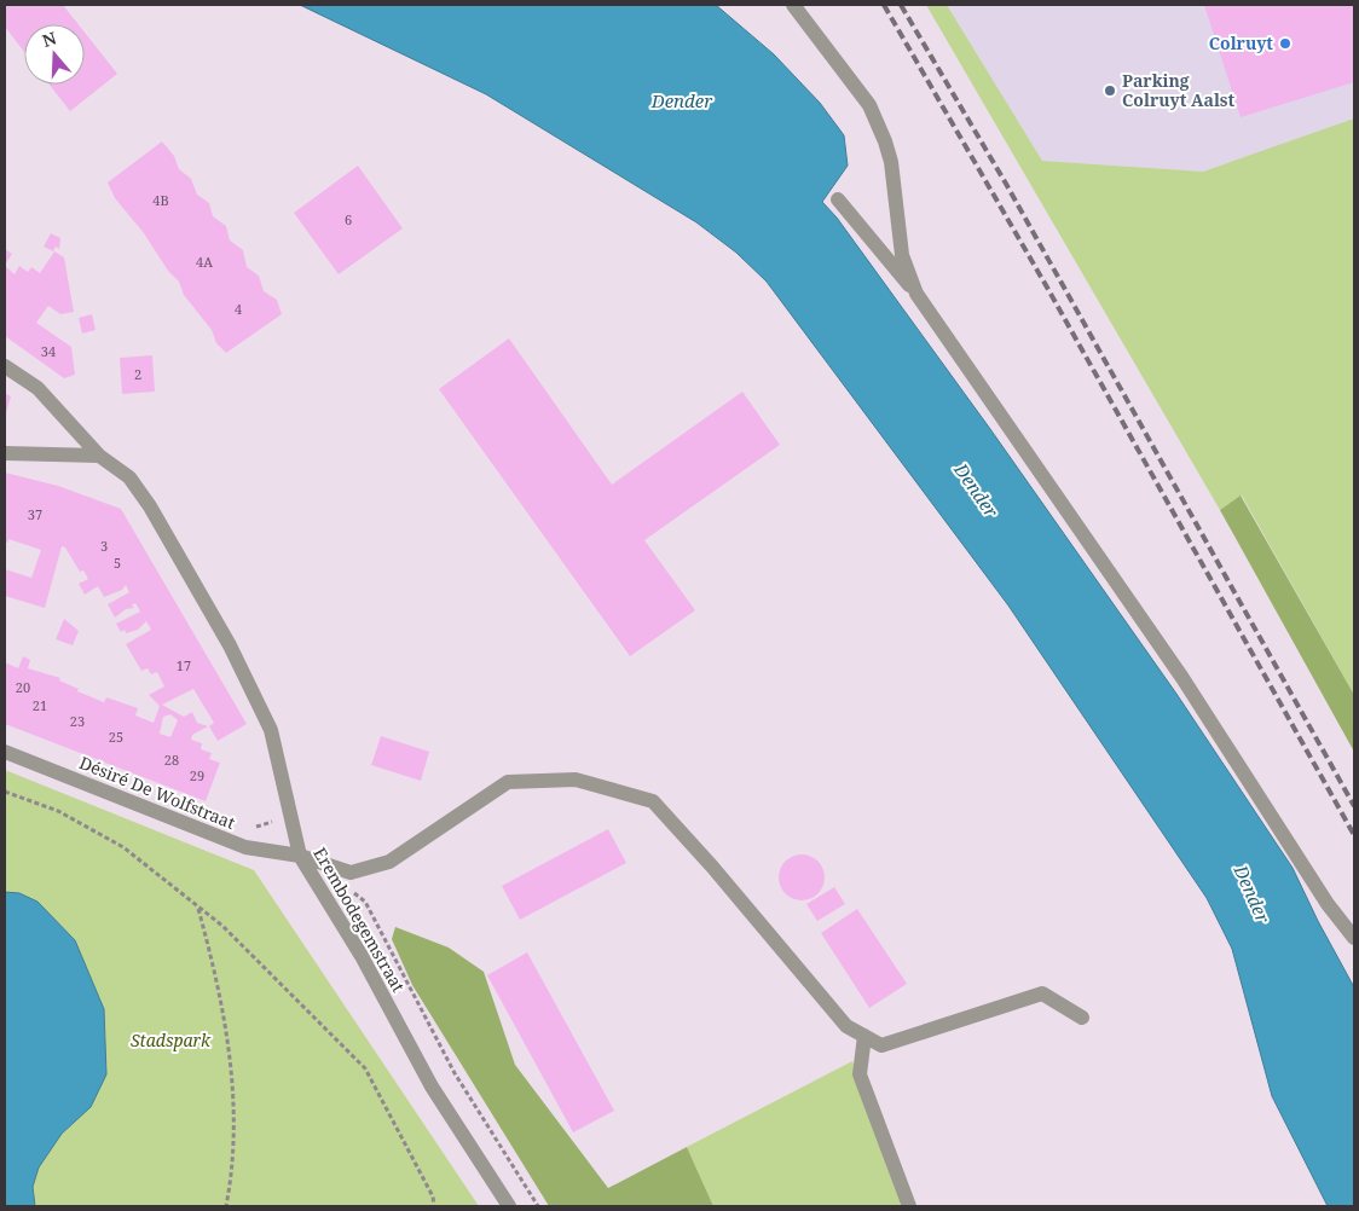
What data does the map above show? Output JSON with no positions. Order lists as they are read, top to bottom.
{
  "streets": {
    "street": ["Désiré De Wolfstraat", "Erembodegemstraat"]
  },
  "crossings": [
    ["Désiré De Wolfstraat", "Erembodegemstraat"]
  ],
  "water": ["Dender"],
  "parks": ["Stadspark"],
  "places": ["Colruyt", "Parking Colruyt Aalst"],
  "house_numbers": [
    "4B",
    "6",
    "4A",
    "4",
    "34",
    "2",
    "37",
    "3",
    "5",
    "17",
    "20",
    "21",
    "23",
    "25",
    "28",
    "29"
  ],
  "north": "top"
}
